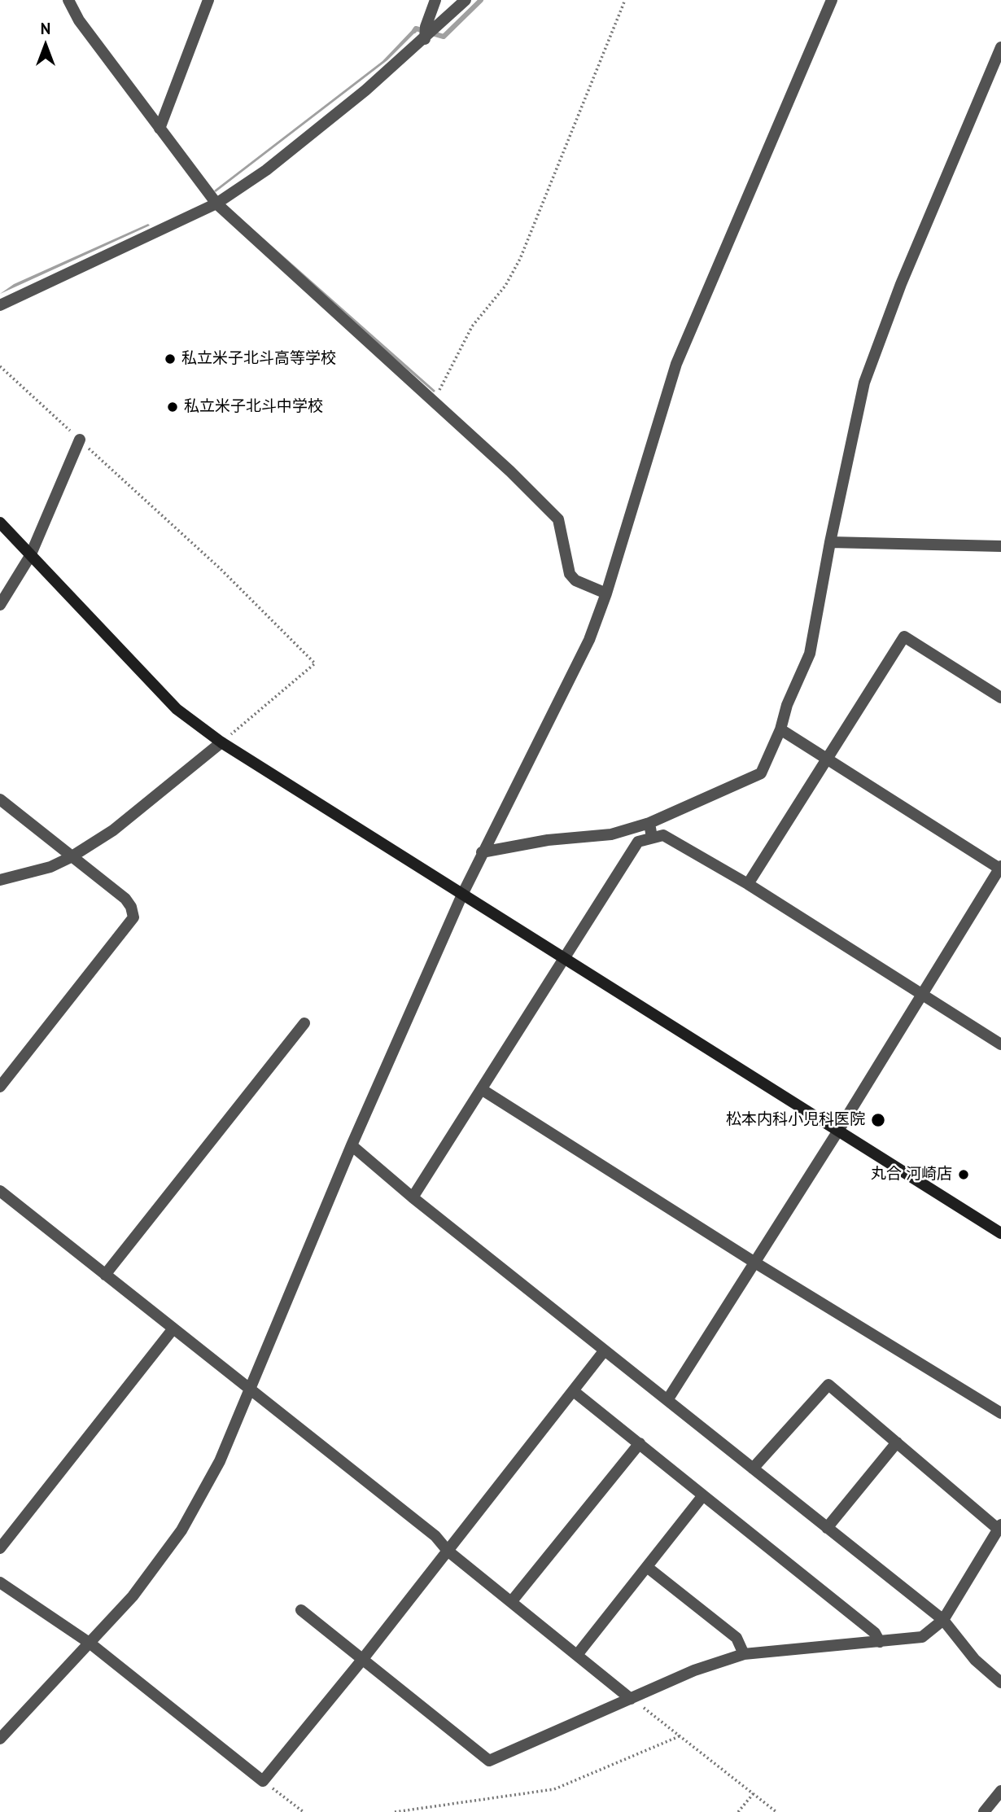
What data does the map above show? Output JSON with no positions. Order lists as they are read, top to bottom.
{
  "places": [
    "私立米子北斗高等学校",
    "私立米子北斗中学校",
    "松本内科小児科医院",
    "丸合 河崎店"
  ],
  "north": "top"
}
